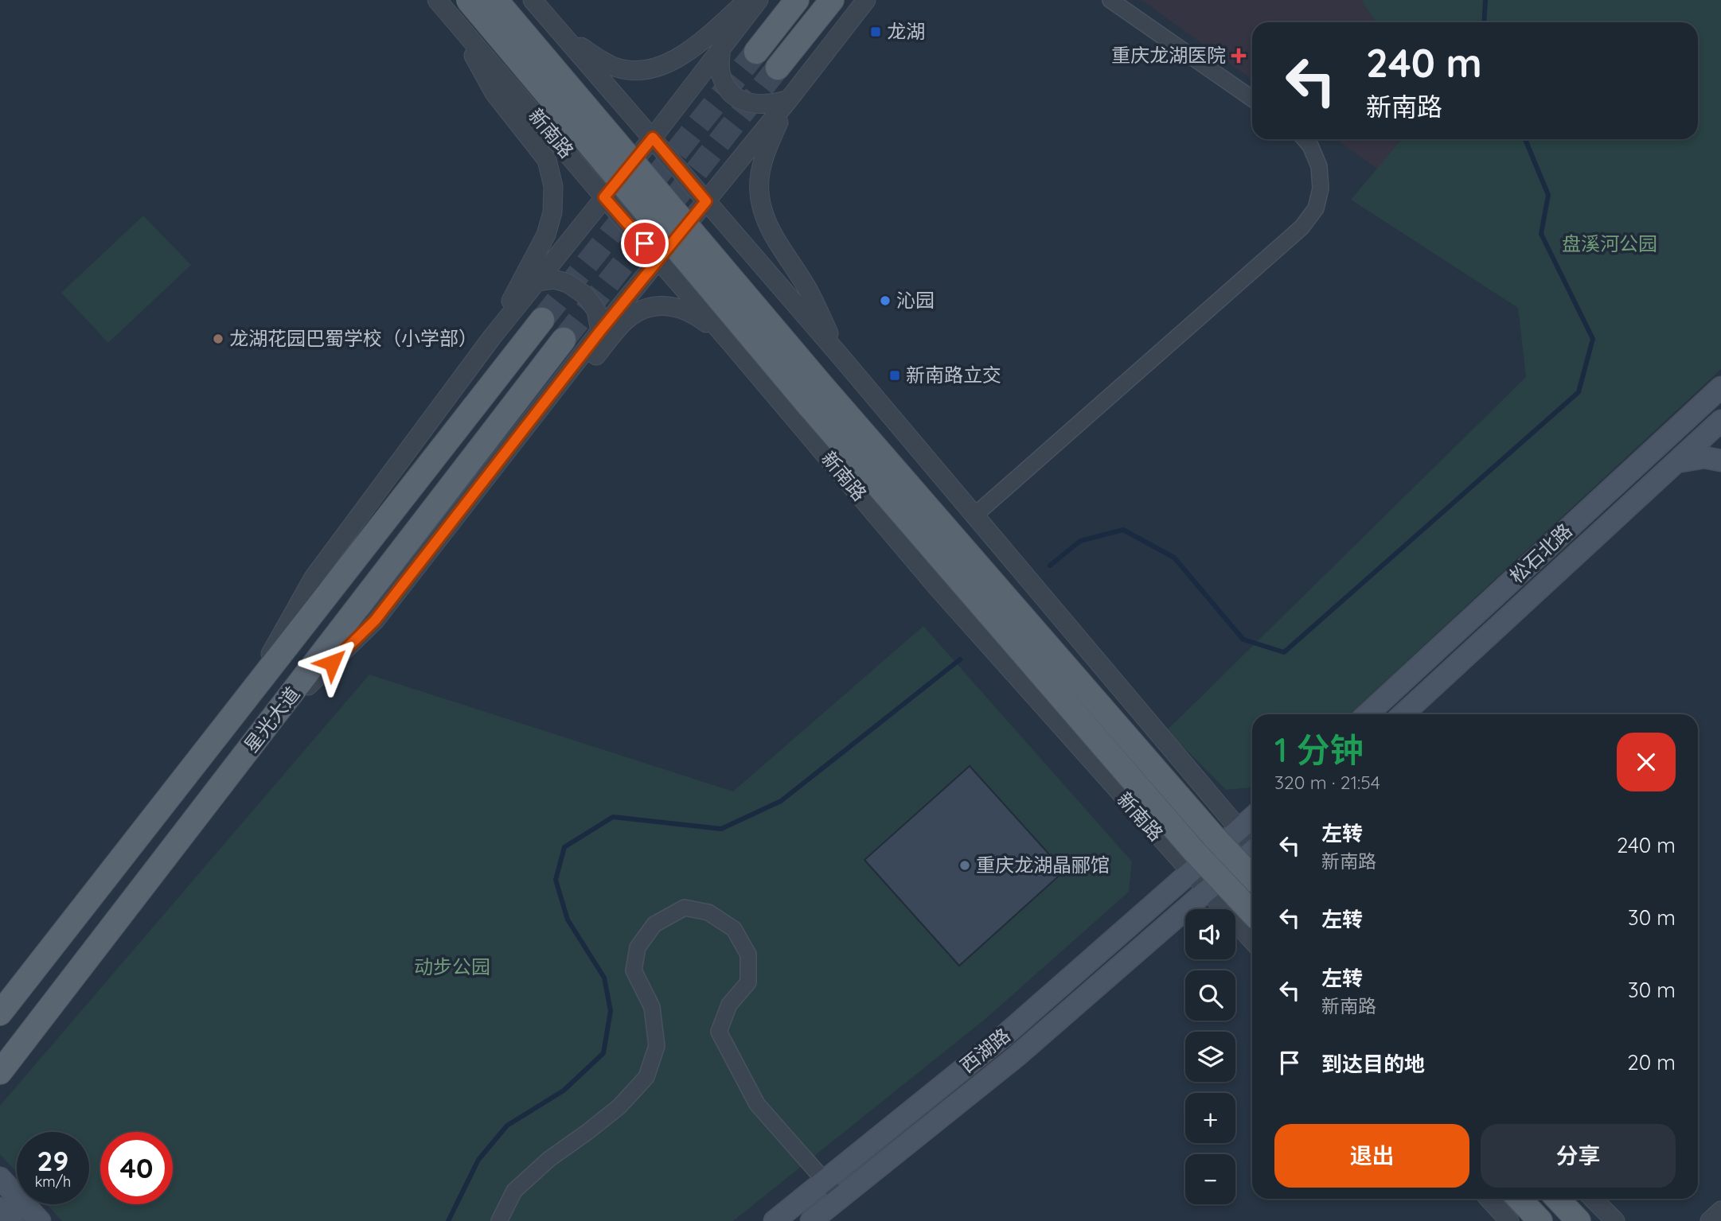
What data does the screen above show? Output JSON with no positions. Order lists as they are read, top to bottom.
{
  "streets": {
    "main road": [
      "新南路",
      "松石北路",
      "星光大道",
      "西湖路"
    ]
  },
  "crossings": [
    ["新南路", "西湖路"]
  ],
  "parks": ["盘溪河公园", "动步公园"],
  "places": {
    "transit": ["龙湖", "新南路立交"],
    "health": ["重庆龙湖医院"],
    "other": ["沁园", "龙湖花园巴蜀学校（小学部）", "重庆龙湖晶郦馆"]
  },
  "page": {
    "turn": ["240 m", "新南路"],
    "heading": ["1 分钟", "320 m · 21:54"],
    "list": [
      {
        "name": "左转",
        "note": "新南路",
        "value": "240 m"
      },
      {
        "name": "左转",
        "value": "30 m"
      },
      {
        "name": "左转",
        "note": "新南路",
        "value": "30 m"
      },
      {
        "name": "到达目的地",
        "value": "20 m"
      }
    ],
    "map_buttons": ["+", "−"],
    "buttons": ["退出", "分享"],
    "speed": "29 km/h",
    "limit": "40"
  }
}
